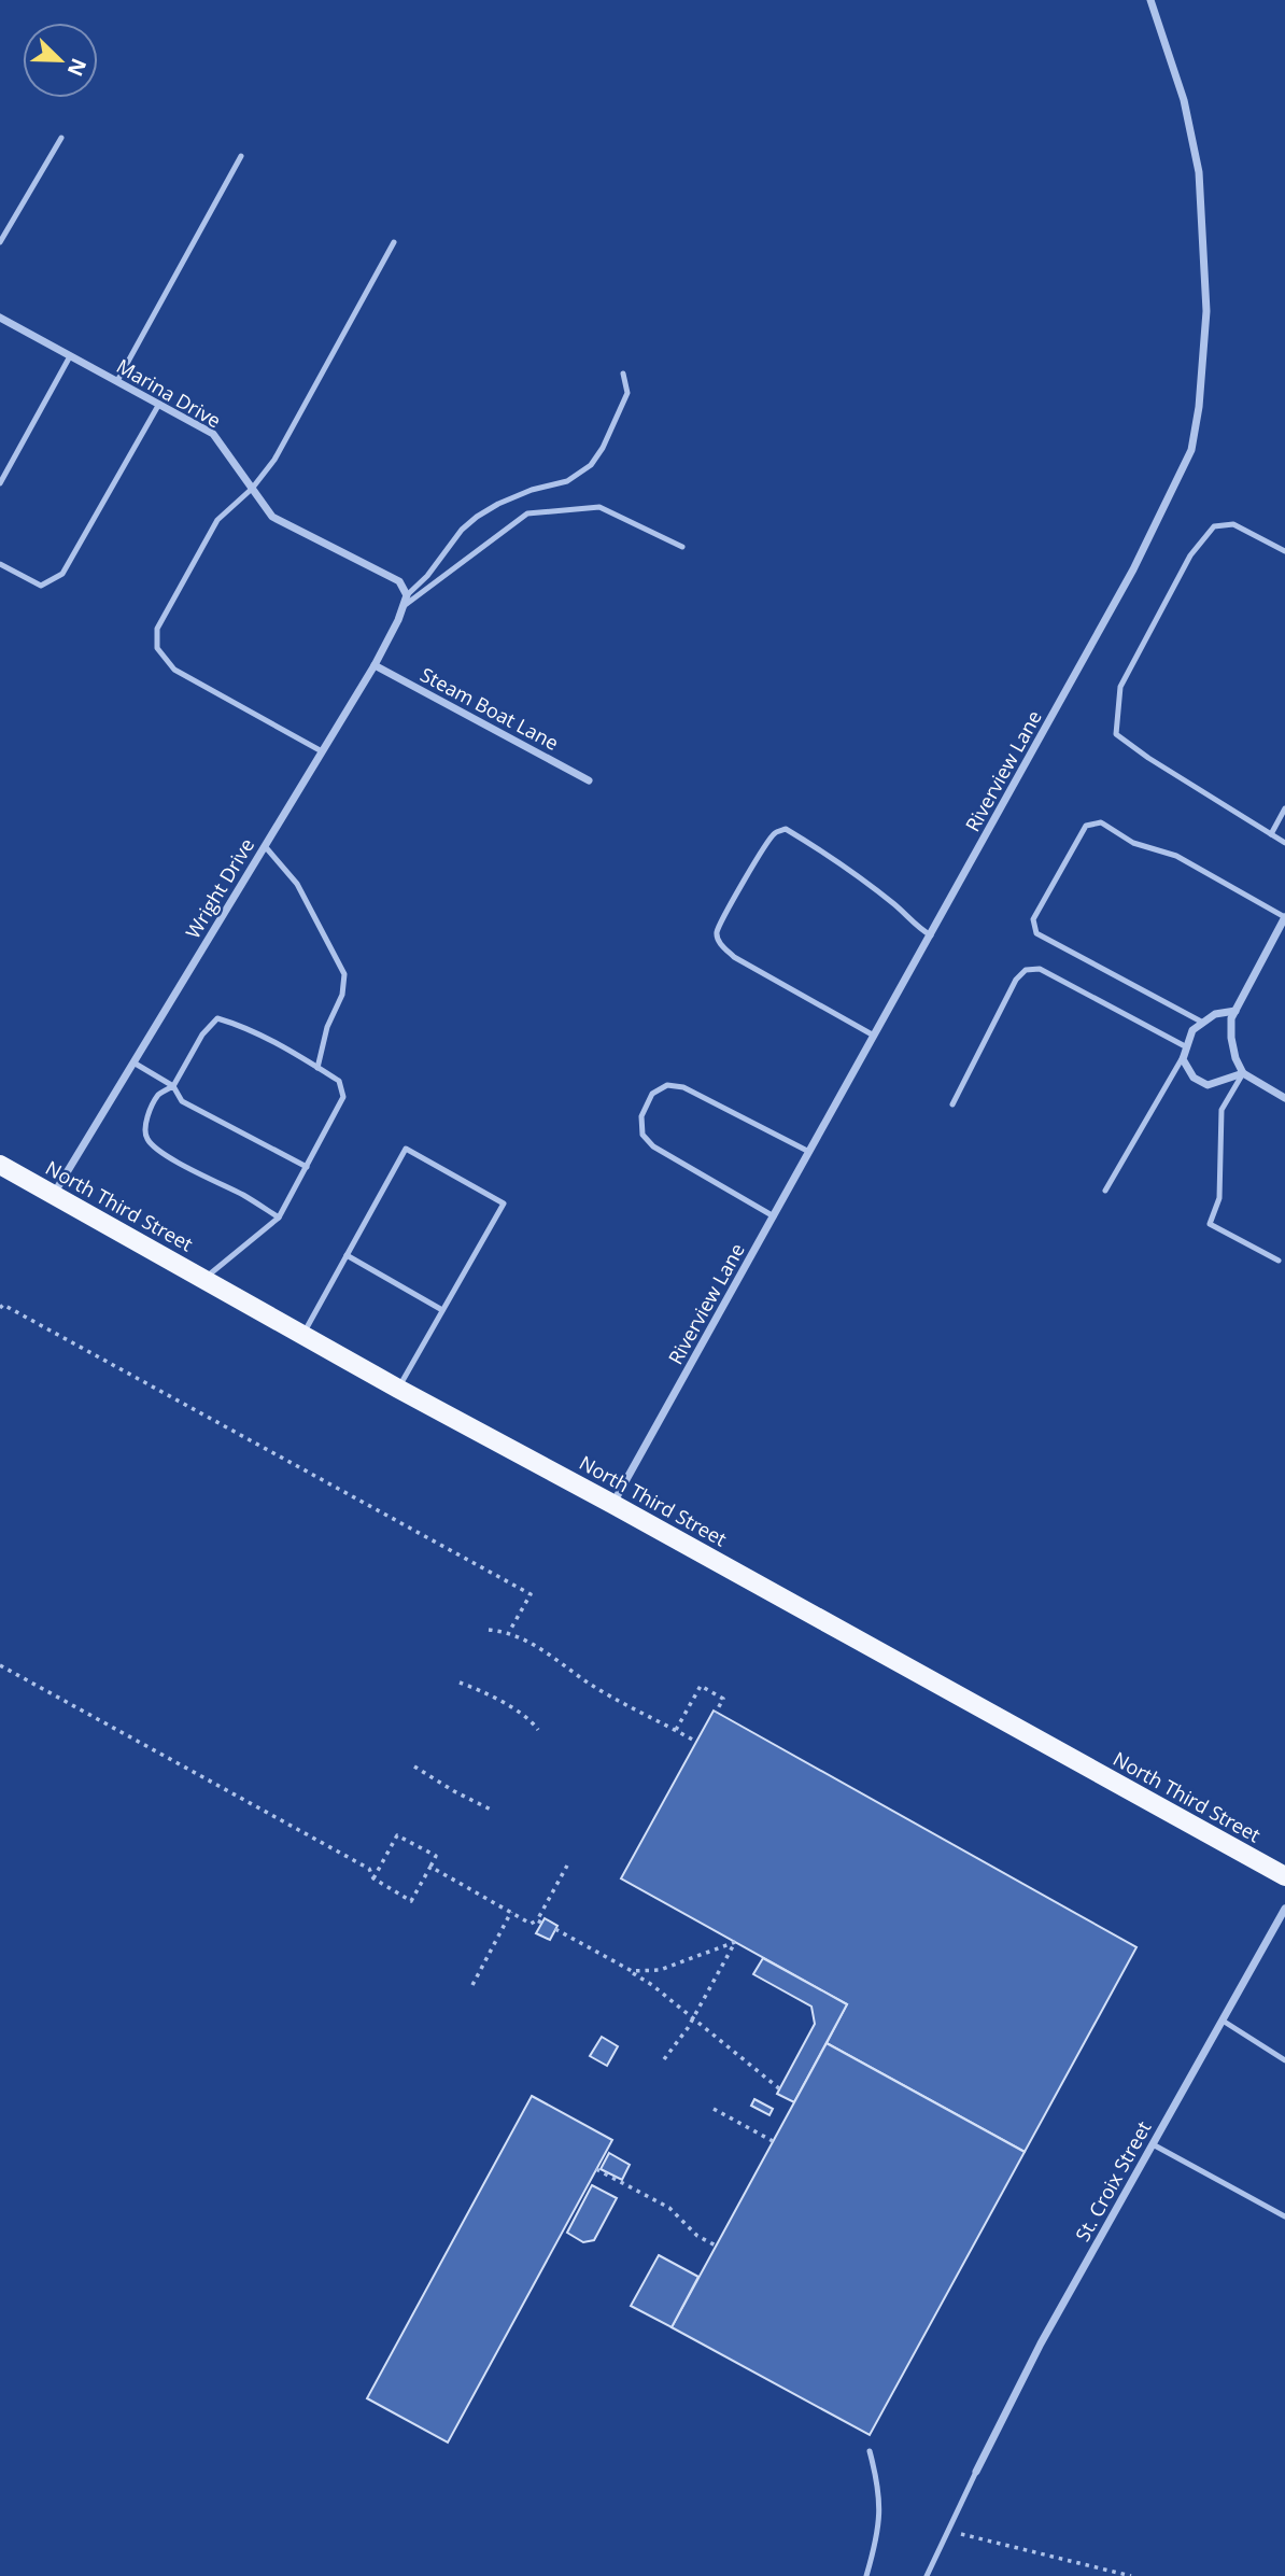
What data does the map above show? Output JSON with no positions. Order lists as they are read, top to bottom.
{
  "streets": {
    "main road": ["North Third Street"],
    "street": [
      "Marina Drive",
      "Steam Boat Lane",
      "Riverview Lane",
      "Wright Drive",
      "St. Croix Street"
    ]
  },
  "crossings": [
    ["Marina Drive", "Wright Drive"],
    ["Steam Boat Lane", "Wright Drive"],
    ["Riverview Lane", "North Third Street"],
    ["Wright Drive", "North Third Street"]
  ],
  "north": "bottom right"
}
